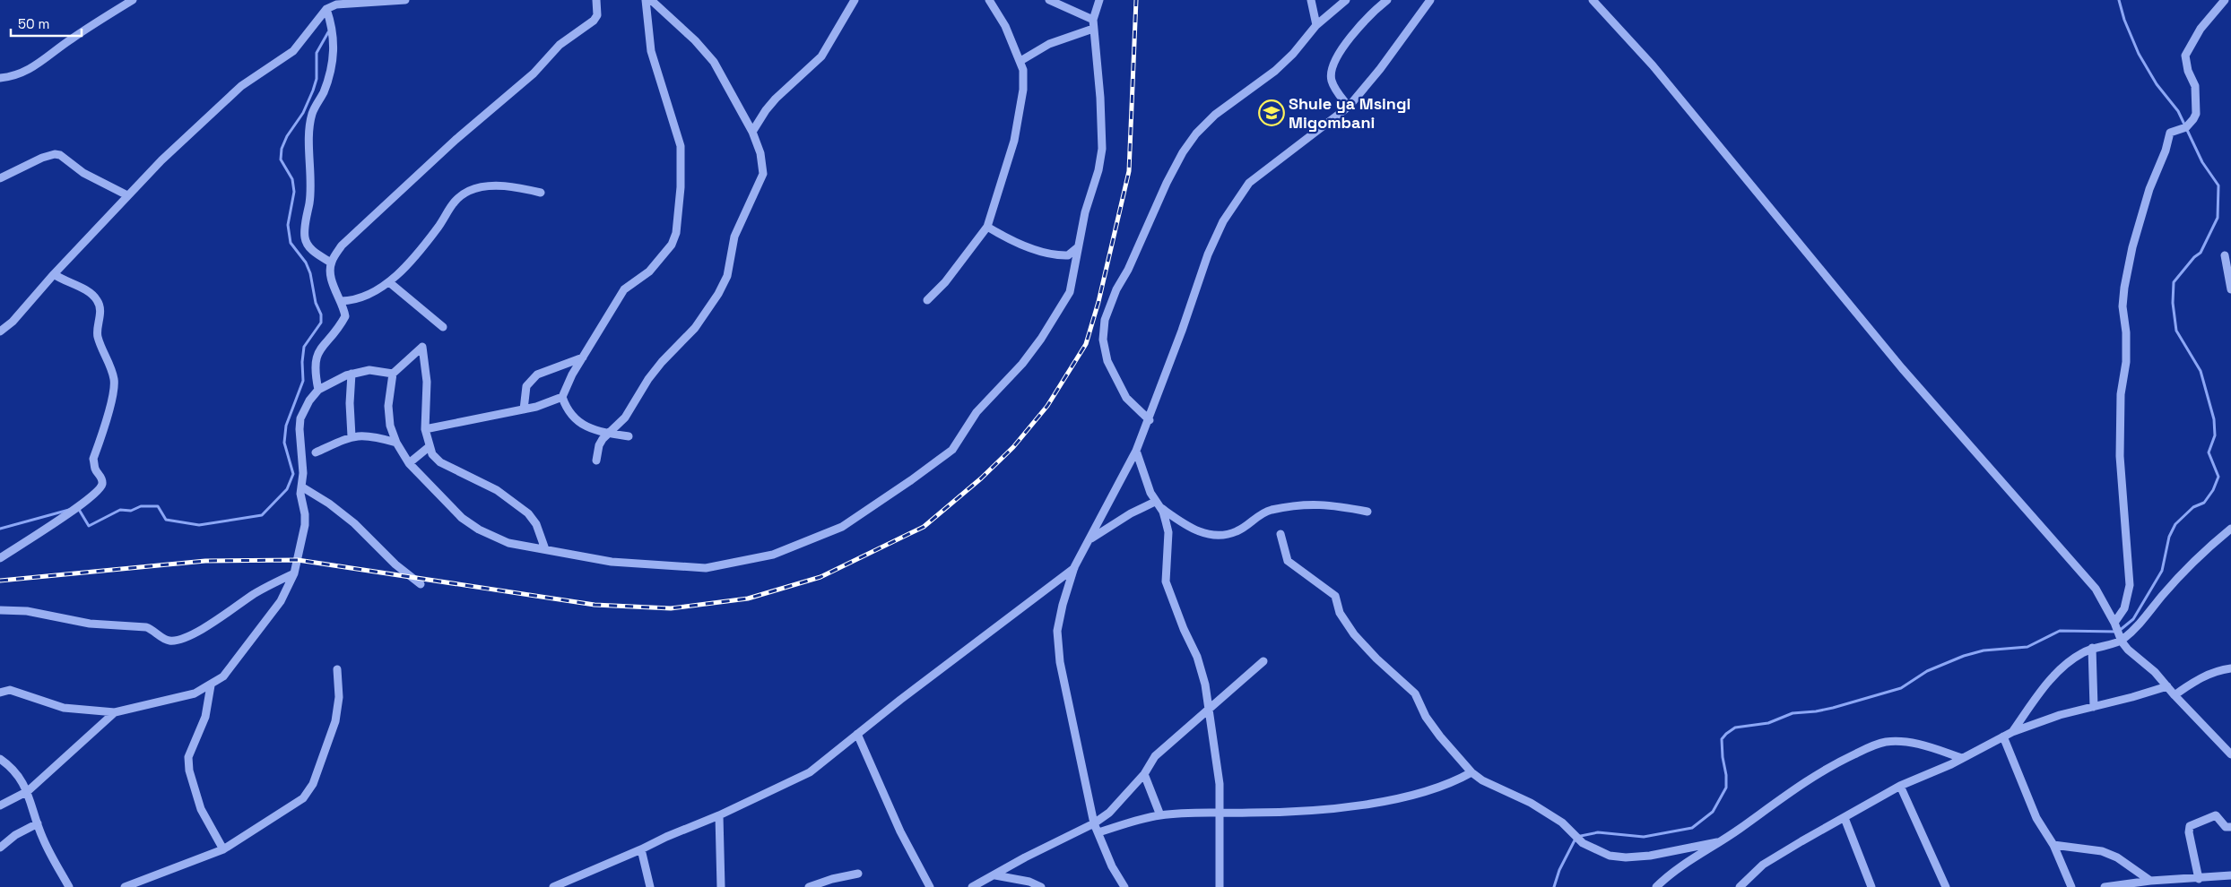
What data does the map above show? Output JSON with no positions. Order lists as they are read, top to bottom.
{
  "places": {
    "school or university": ["Shule ya Msingi Migombani"]
  },
  "scale_bar": "50 m"
}
